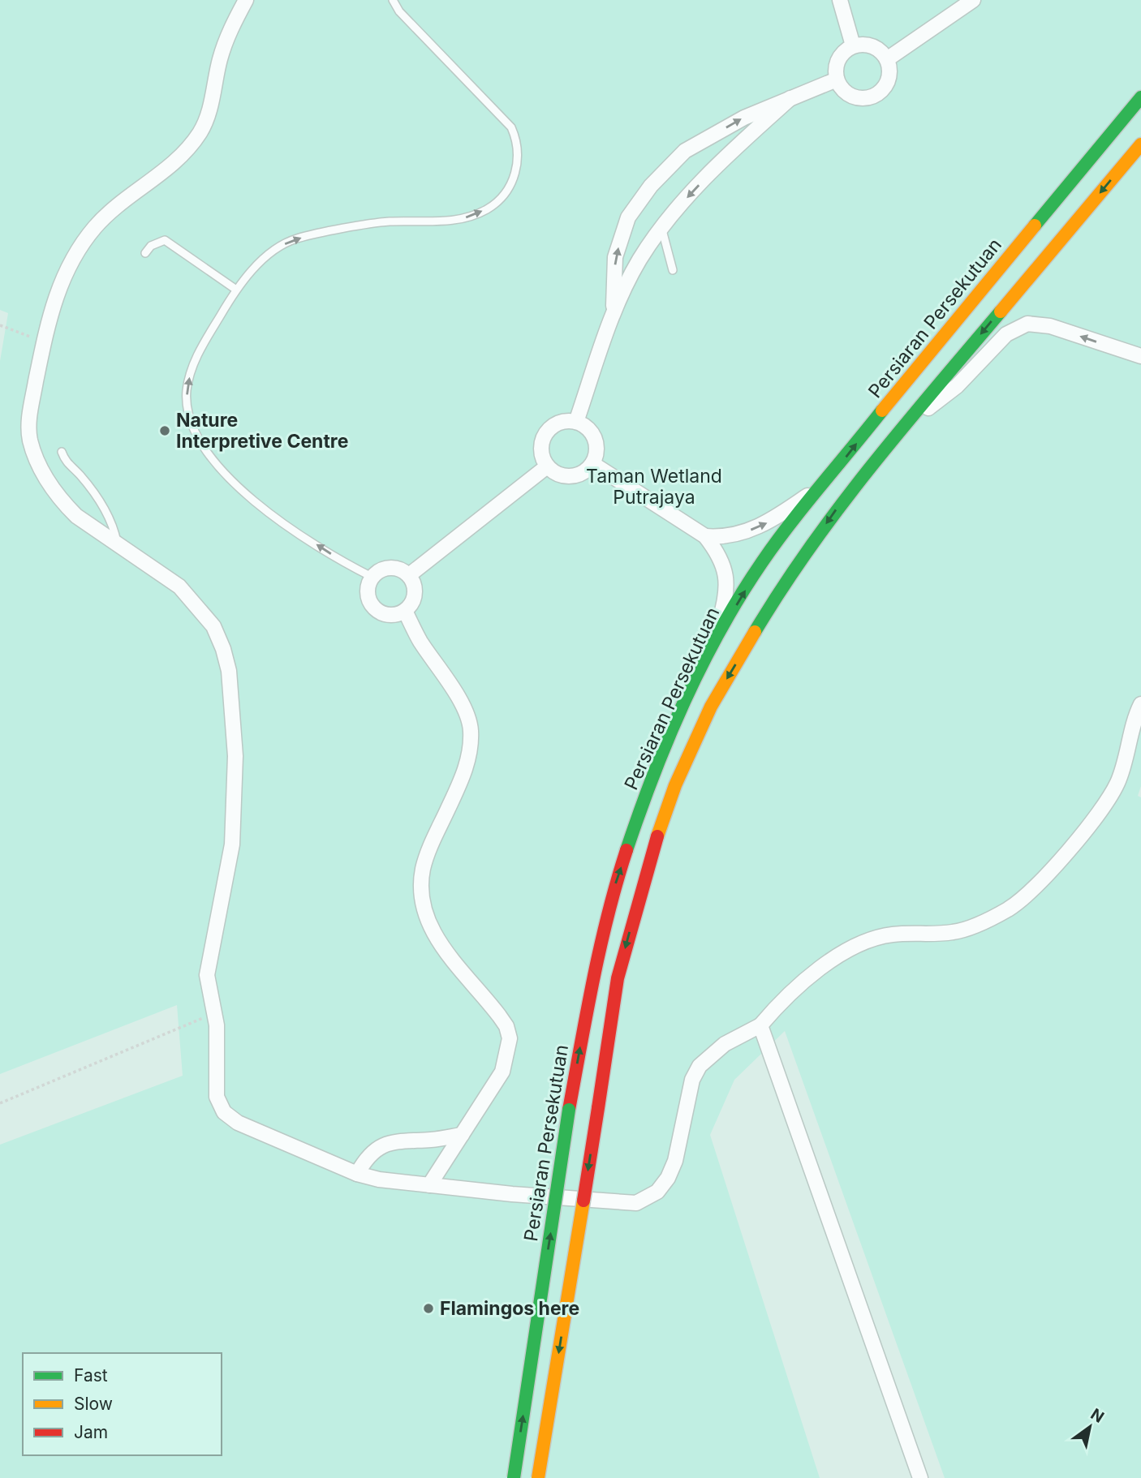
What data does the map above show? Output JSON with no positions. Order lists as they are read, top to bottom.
{
  "streets": {
    "main road": ["Persiaran Persekutuan"]
  },
  "parks": ["Taman Wetland Putrajaya"],
  "places": ["Nature Interpretive Centre", "Flamingos here"],
  "legend": ["Fast", "Slow", "Jam"],
  "north": "top right"
}
